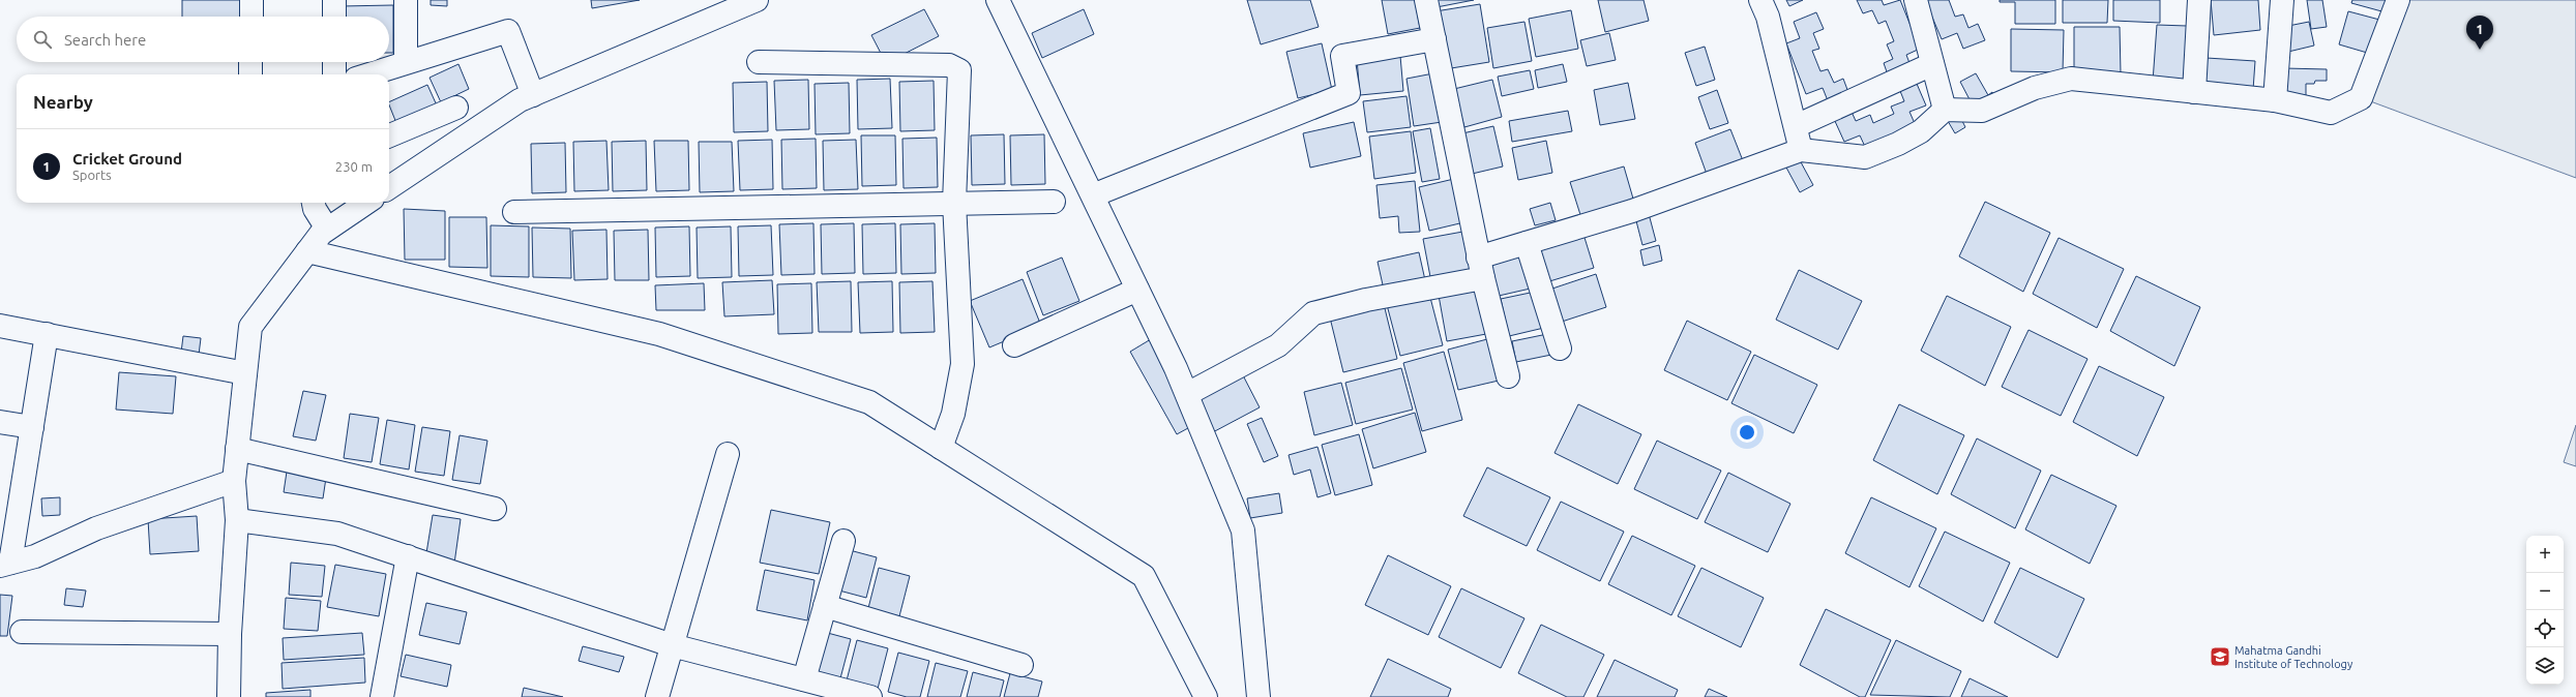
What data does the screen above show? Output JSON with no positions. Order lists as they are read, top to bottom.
{
  "places": {
    "school or university": ["Mahatma Gandhi Institute of Technology"]
  },
  "page": {
    "pins": "1",
    "search": "Search here",
    "heading": "Nearby",
    "list": [
      {
        "mark": "1",
        "name": "Cricket Ground",
        "note": "Sports",
        "value": "230 m"
      }
    ],
    "map_buttons": ["+", "−"]
  }
}
